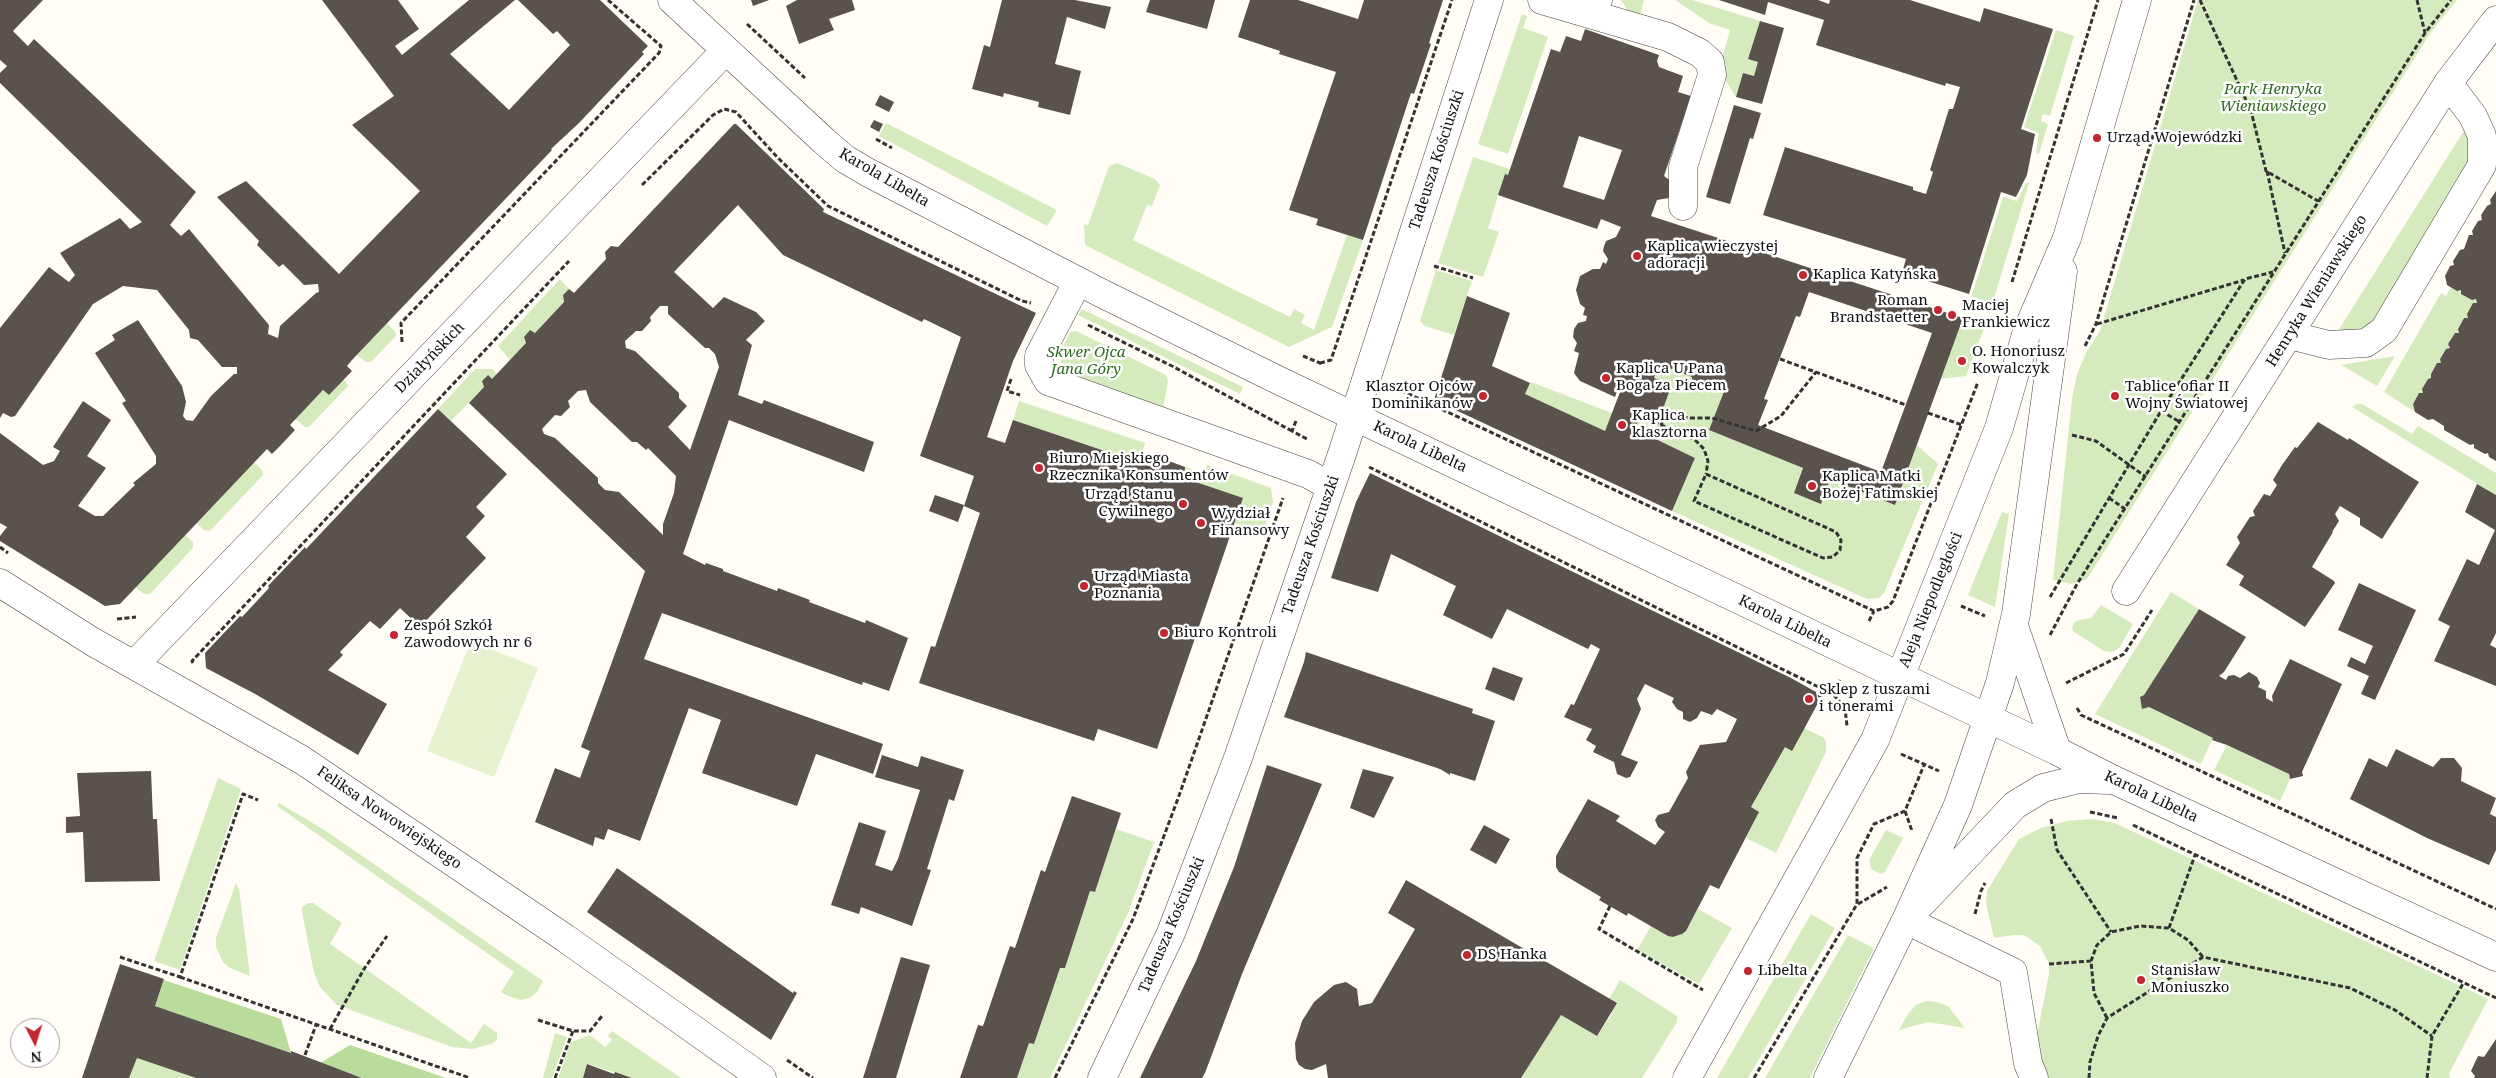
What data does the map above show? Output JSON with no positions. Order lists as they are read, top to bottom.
{
  "streets": {
    "street": [
      "Tadeusza Kościuszki",
      "Karola Libelta",
      "Henryka Wieniawskiego",
      "Działyńskich",
      "Aleja Niepodległości",
      "Feliksa Nowowiejskiego"
    ]
  },
  "crossings": [
    ["Tadeusza Kościuszki", "Karola Libelta"],
    ["Karola Libelta", "Działyńskich"],
    ["Karola Libelta", "Aleja Niepodległości"],
    ["Działyńskich", "Feliksa Nowowiejskiego"]
  ],
  "parks": ["Park Henryka Wieniawskiego", "Skwer Ojca Jana Góry"],
  "places": [
    "Urząd Wojewódzki",
    "Kaplica wieczystej adoracji",
    "Kaplica Katyńska",
    "Roman Brandstaetter",
    "Maciej Frankiewicz",
    "O. Honoriusz Kowalczyk",
    "Kaplica U Pana Boga za Piecem",
    "Klasztor Ojców Dominikanów",
    "Tablice ofiar II Wojny Światowej",
    "Kaplica klasztorna",
    "Biuro Miejskiego Rzecznika Konsumentów",
    "Kaplica Matki Bożej Fatimskiej",
    "Urząd Stanu Cywilnego",
    "Wydział Finansowy",
    "Urząd Miasta Poznania",
    "Biuro Kontroli",
    "Zespół Szkół Zawodowych nr 6",
    "Sklep z tuszami i tonerami",
    "DS Hanka",
    "Libelta",
    "Stanisław Moniuszko"
  ],
  "north": "bottom"
}
